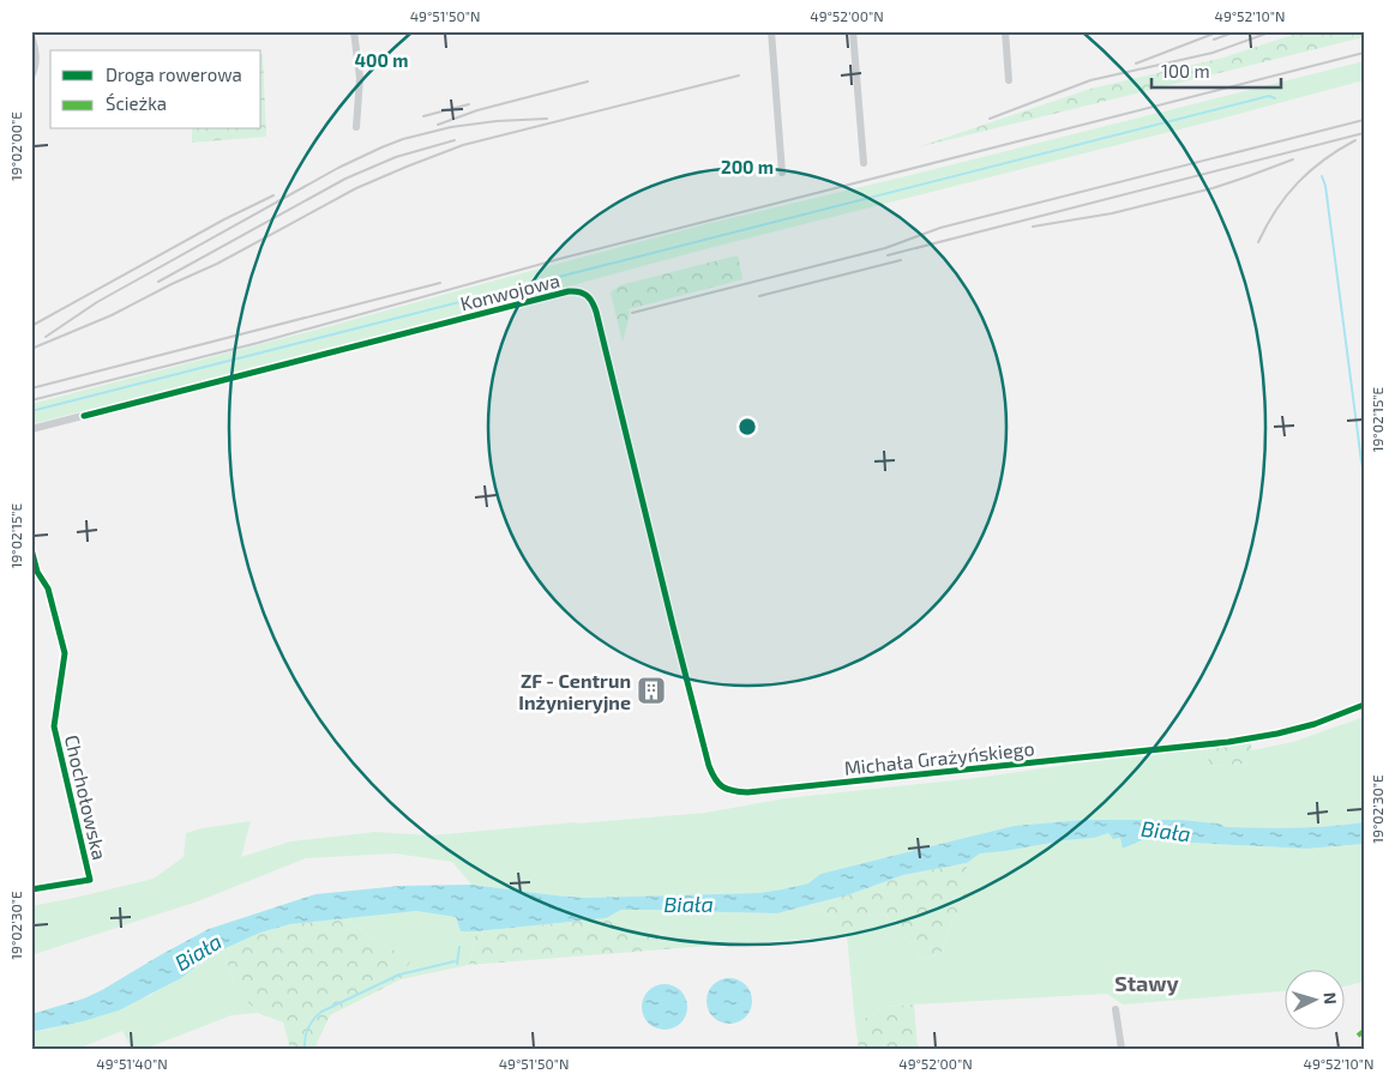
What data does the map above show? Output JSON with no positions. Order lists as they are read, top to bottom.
{
  "streets": {
    "street": ["Konwojowa", "Michała Grażyńskiego", "Chochołowska"]
  },
  "crossings": [
    ["Konwojowa", "Michała Grażyńskiego"]
  ],
  "districts": ["Stawy"],
  "water": ["Biała"],
  "places": {
    "building": ["ZF - Centrun Inżynieryjne"]
  },
  "legend": ["Droga rowerowa", "Ścieżka"],
  "scale_bar": "100 m",
  "north": "right",
  "coordinates": [
    "49°51'50\"N",
    "49°52'00\"N",
    "49°52'10\"N",
    "19°02'00\"E",
    "19°02'15\"E",
    "19°02'30\"E",
    "49°51'40\"N"
  ],
  "rings": ["400 m", "200 m"]
}
